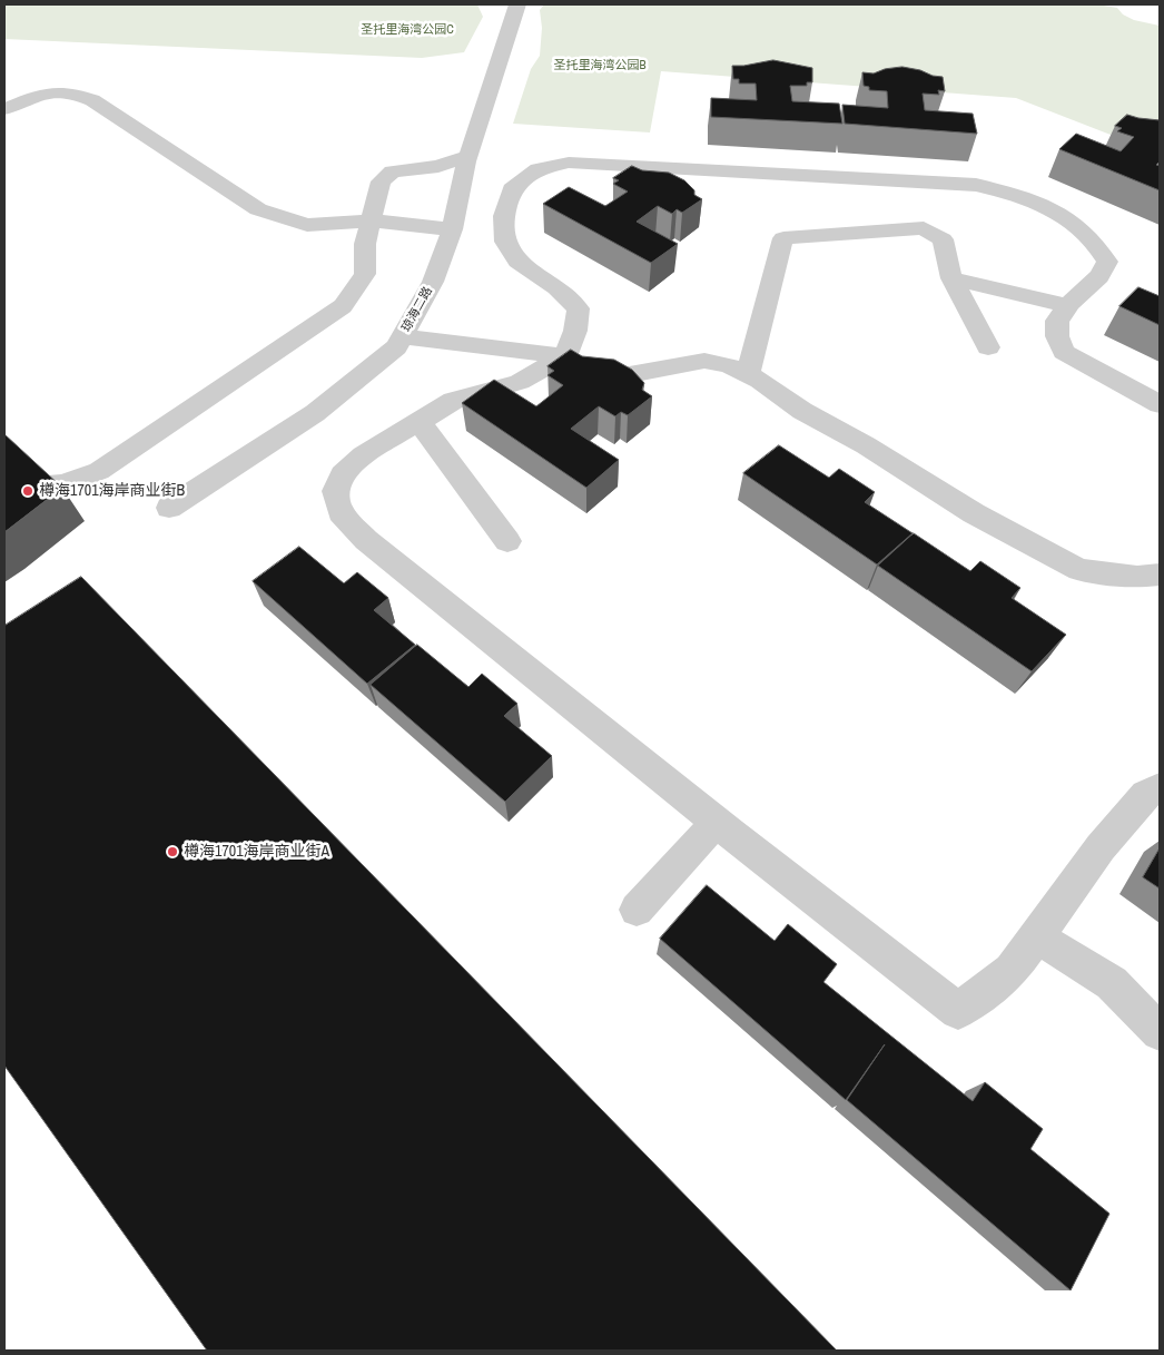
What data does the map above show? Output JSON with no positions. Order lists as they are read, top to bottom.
{
  "streets": {
    "street": ["琼海二路"]
  },
  "parks": ["圣托里海湾公园C", "圣托里海湾公园B"],
  "places": ["樽海1701海岸商业街B", "樽海1701海岸商业街A"]
}
